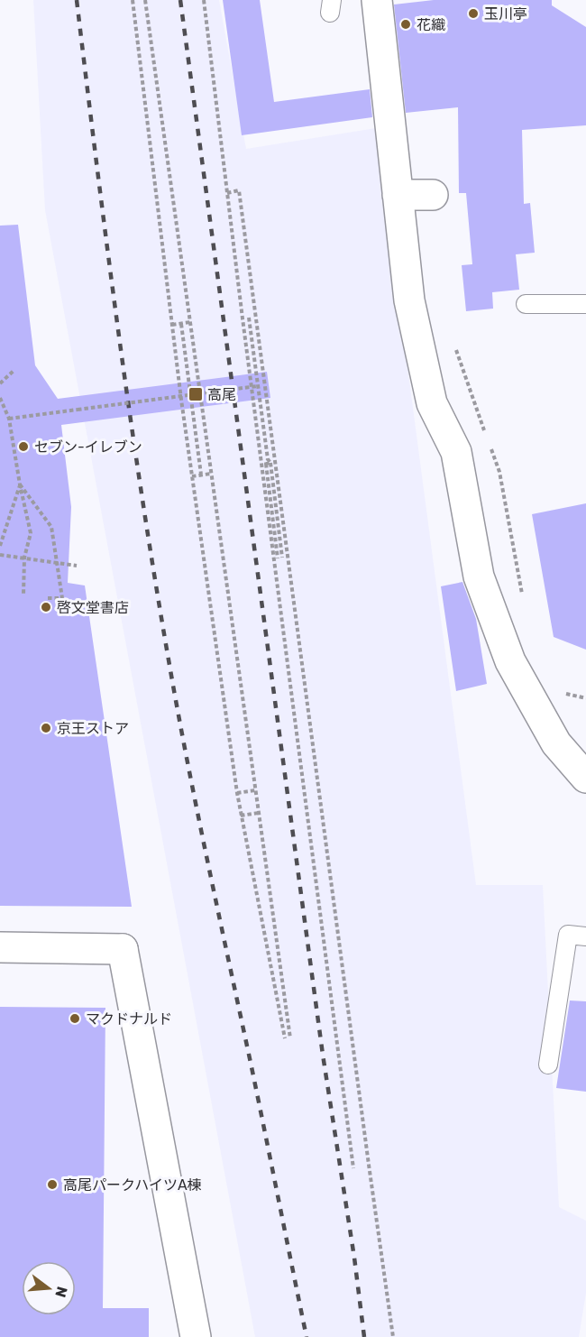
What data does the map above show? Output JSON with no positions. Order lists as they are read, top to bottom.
{
  "places": {
    "other": [
      "玉川亭",
      "花織",
      "セブン-イレブン",
      "啓文堂書店",
      "京王ストア",
      "マクドナルド",
      "高尾パークハイツA棟"
    ],
    "transit": ["高尾"]
  },
  "north": "right"
}
